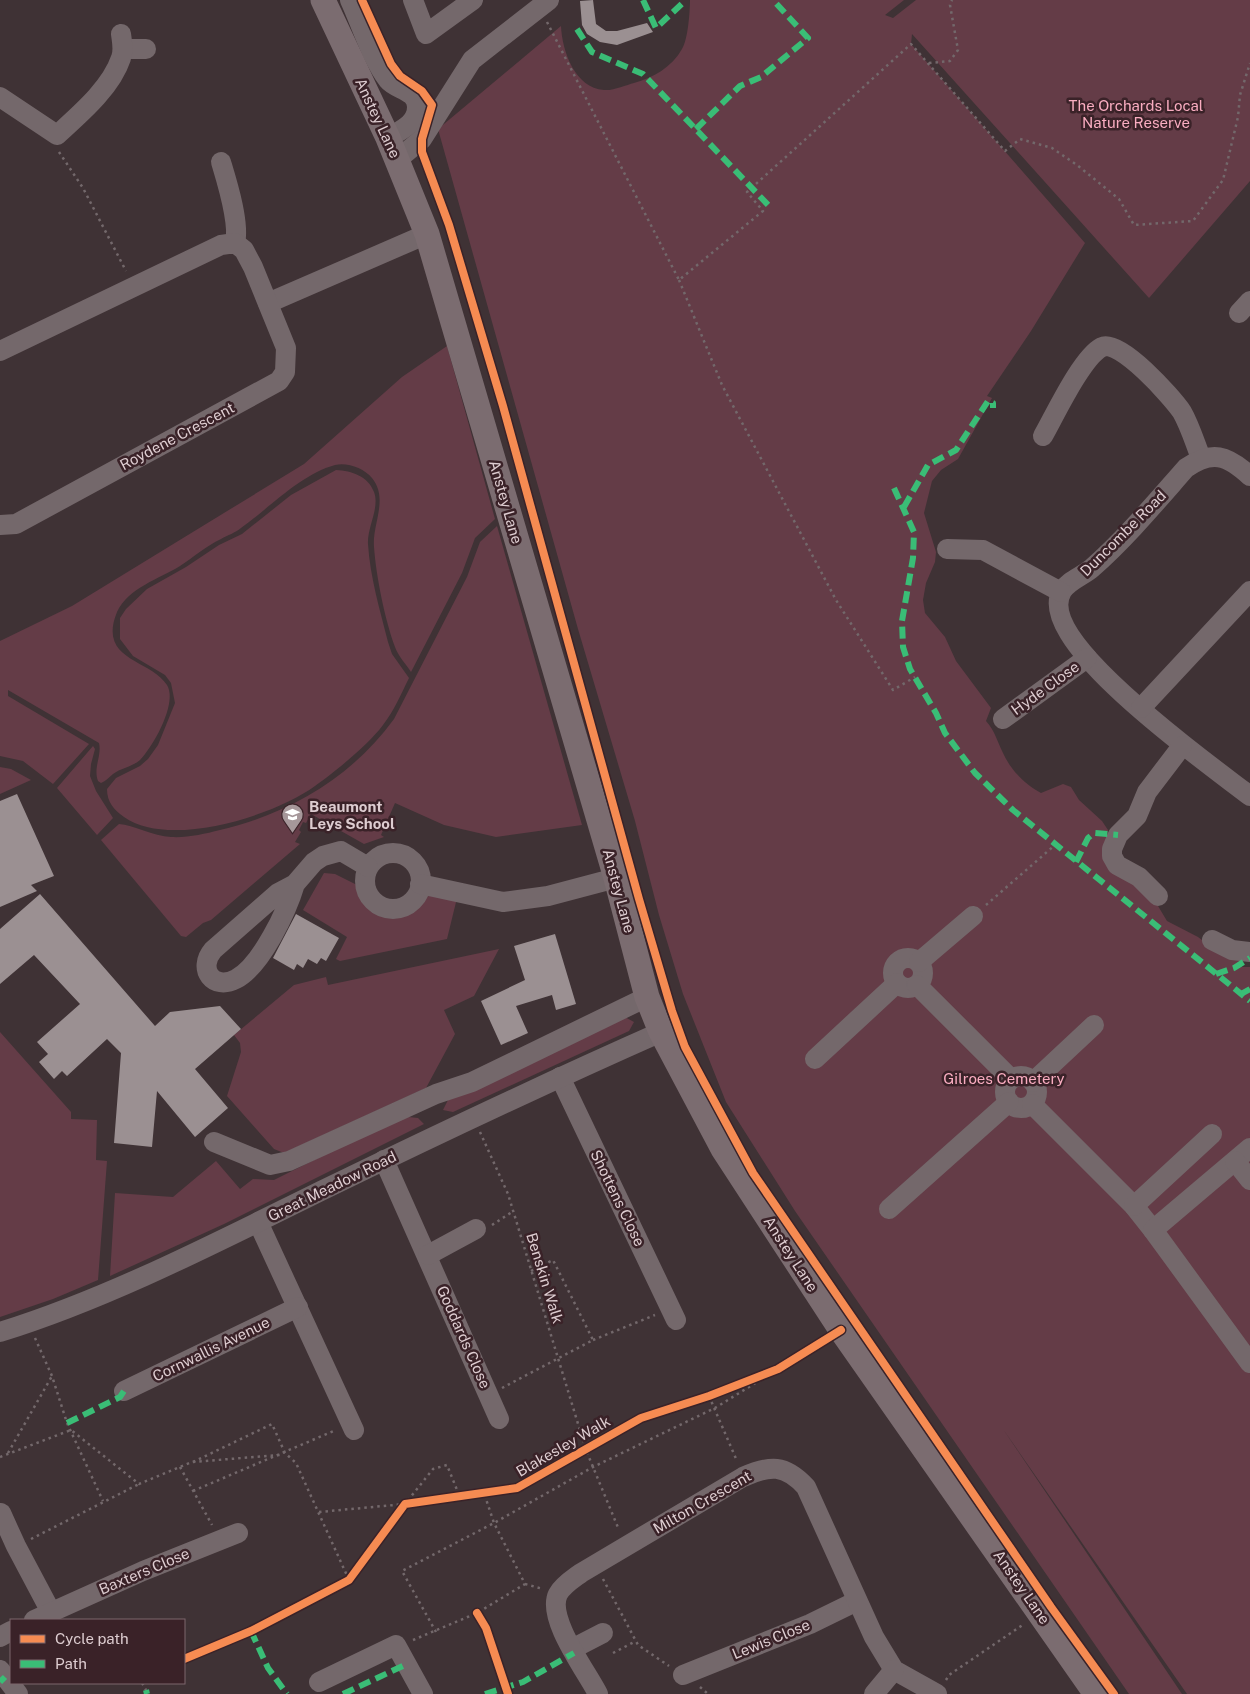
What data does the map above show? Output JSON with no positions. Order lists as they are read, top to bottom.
{
  "streets": {
    "main road": ["Anstey Lane"],
    "street": [
      "Roydene Crescent",
      "Duncombe Road",
      "Hyde Close",
      "Great Meadow Road",
      "Shottens Close",
      "Goddards Close",
      "Cornwallis Avenue",
      "Milton Crescent",
      "Baxters Close",
      "Lewis Close"
    ],
    "path": ["Benskin Walk"],
    "cycle path": ["Blakesley Walk"]
  },
  "crossings": [
    ["Anstey Lane", "Great Meadow Road"],
    ["Great Meadow Road", "Shottens Close"],
    ["Great Meadow Road", "Benskin Walk"],
    ["Great Meadow Road", "Goddards Close"],
    ["Benskin Walk", "Blakesley Walk"],
    ["Benskin Walk", "Milton Crescent"],
    ["Milton Crescent", "Lewis Close"]
  ],
  "parks": ["The Orchards Local Nature Reserve", "Gilroes Cemetery"],
  "places": {
    "school or university": ["Beaumont Leys School"]
  },
  "legend": ["Cycle path", "Path"]
}
